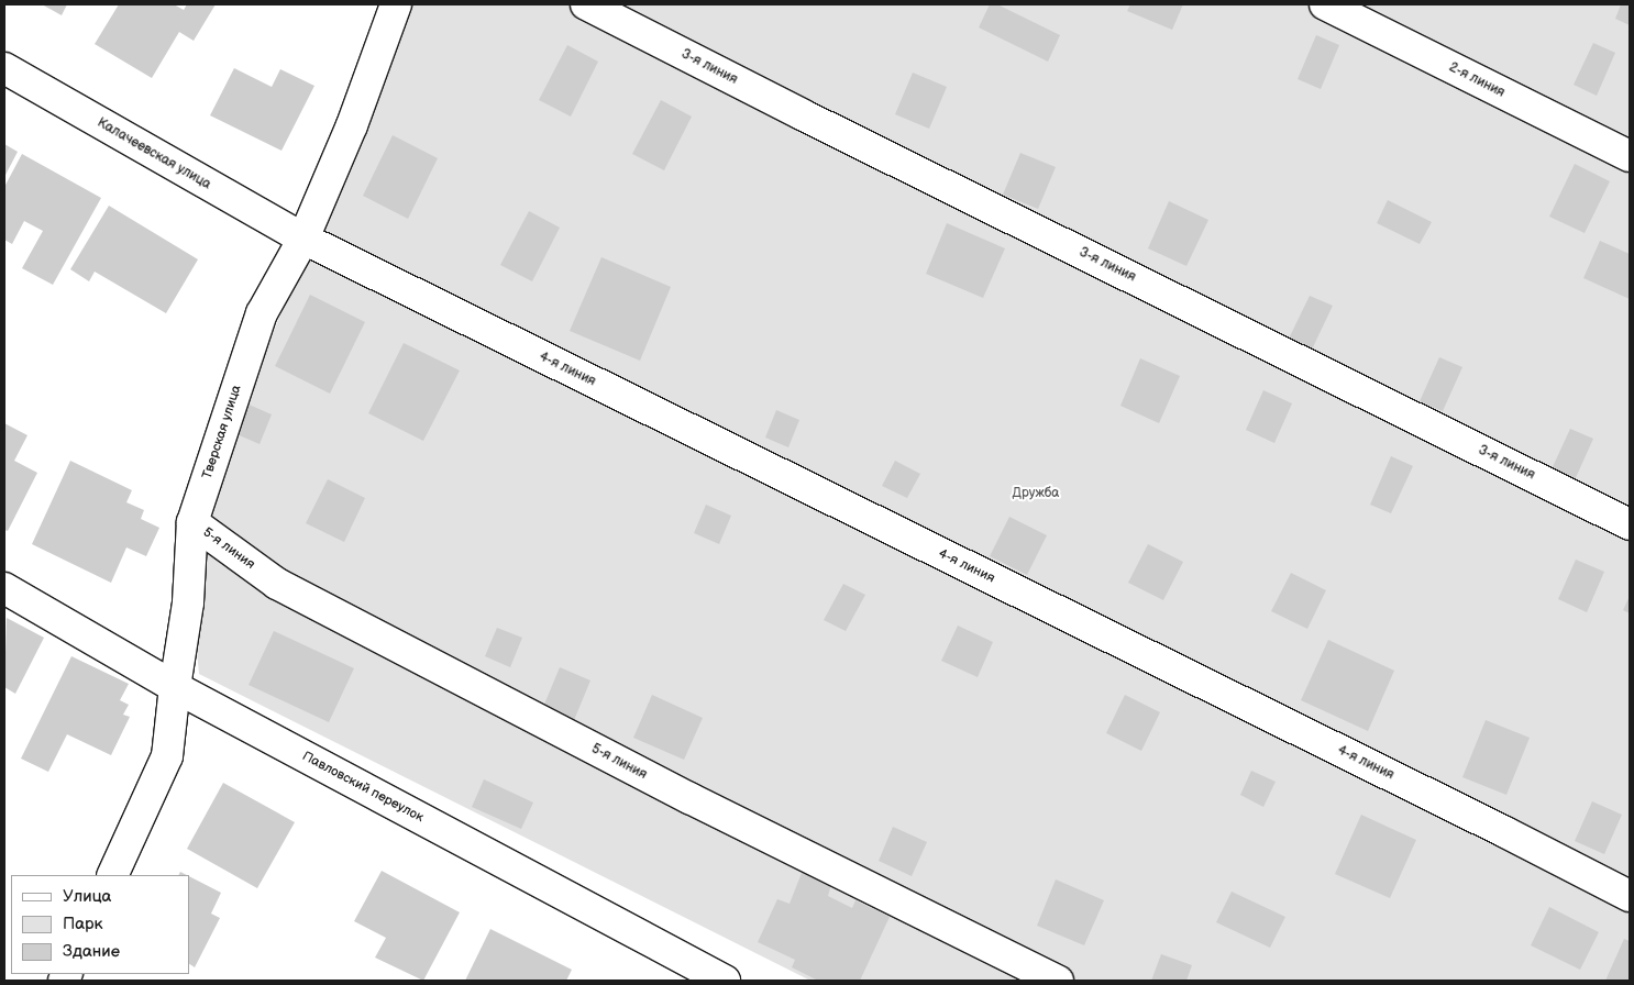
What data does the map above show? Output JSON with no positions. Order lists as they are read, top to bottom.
{
  "streets": {
    "street": [
      "3-я линия",
      "2-я линия",
      "Калачеевская улица",
      "4-я линия",
      "Тверская улица",
      "5-я линия",
      "Павловский переулок"
    ]
  },
  "crossings": [
    ["Калачеевская улица", "4-я линия"],
    ["Калачеевская улица", "Тверская улица"],
    ["4-я линия", "Тверская улица"],
    ["Тверская улица", "5-я линия"],
    ["Тверская улица", "Павловский переулок"]
  ],
  "parks": ["Дружба"],
  "legend": ["Улица", "Парк", "Здание"]
}
